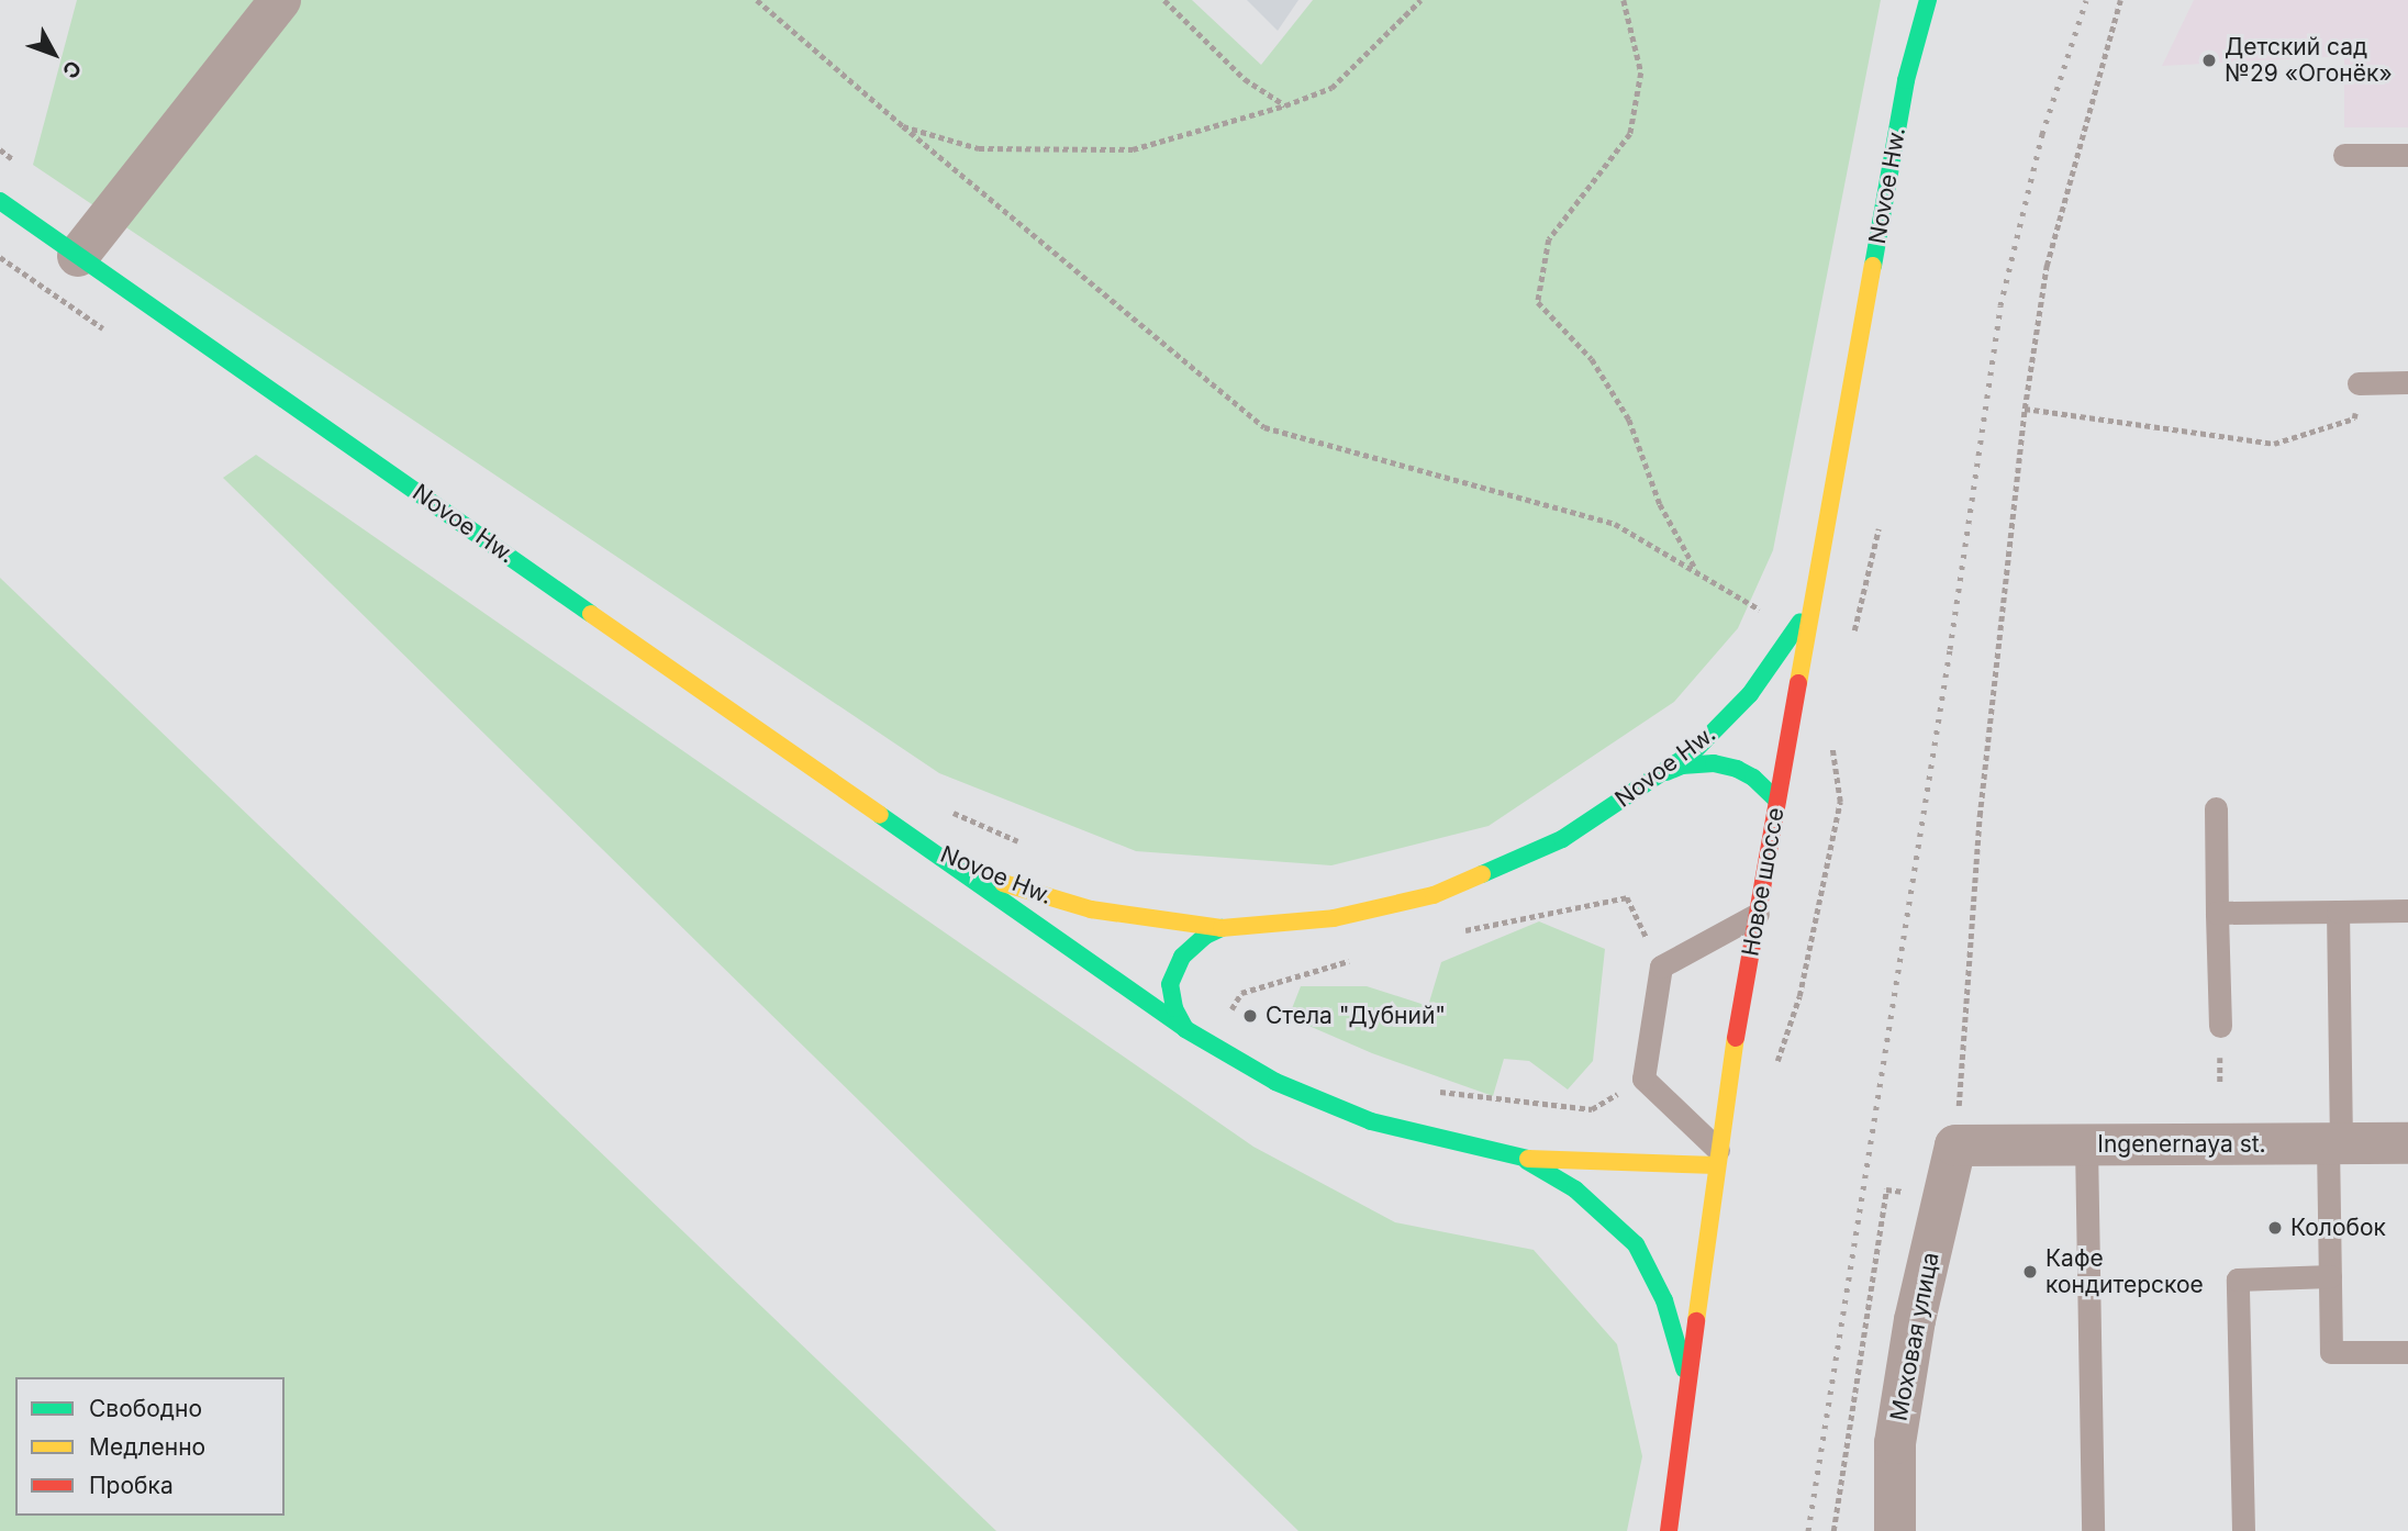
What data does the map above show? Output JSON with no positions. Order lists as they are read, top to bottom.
{
  "streets": {
    "main road": ["Novoe Hw.", "Новое шоссе"],
    "street": ["Ingenernaya st.", "Моховая улица"]
  },
  "crossings": [
    ["Novoe Hw.", "Новое шоссе"],
    ["Ingenernaya st.", "Моховая улица"]
  ],
  "places": [
    "Детский сад №29 «Огонёк»",
    "Стела \"Дубний\"",
    "Колобок",
    "Кафе кондитерское"
  ],
  "legend": ["Свободно", "Медленно", "Пробка"],
  "north": "bottom right"
}
